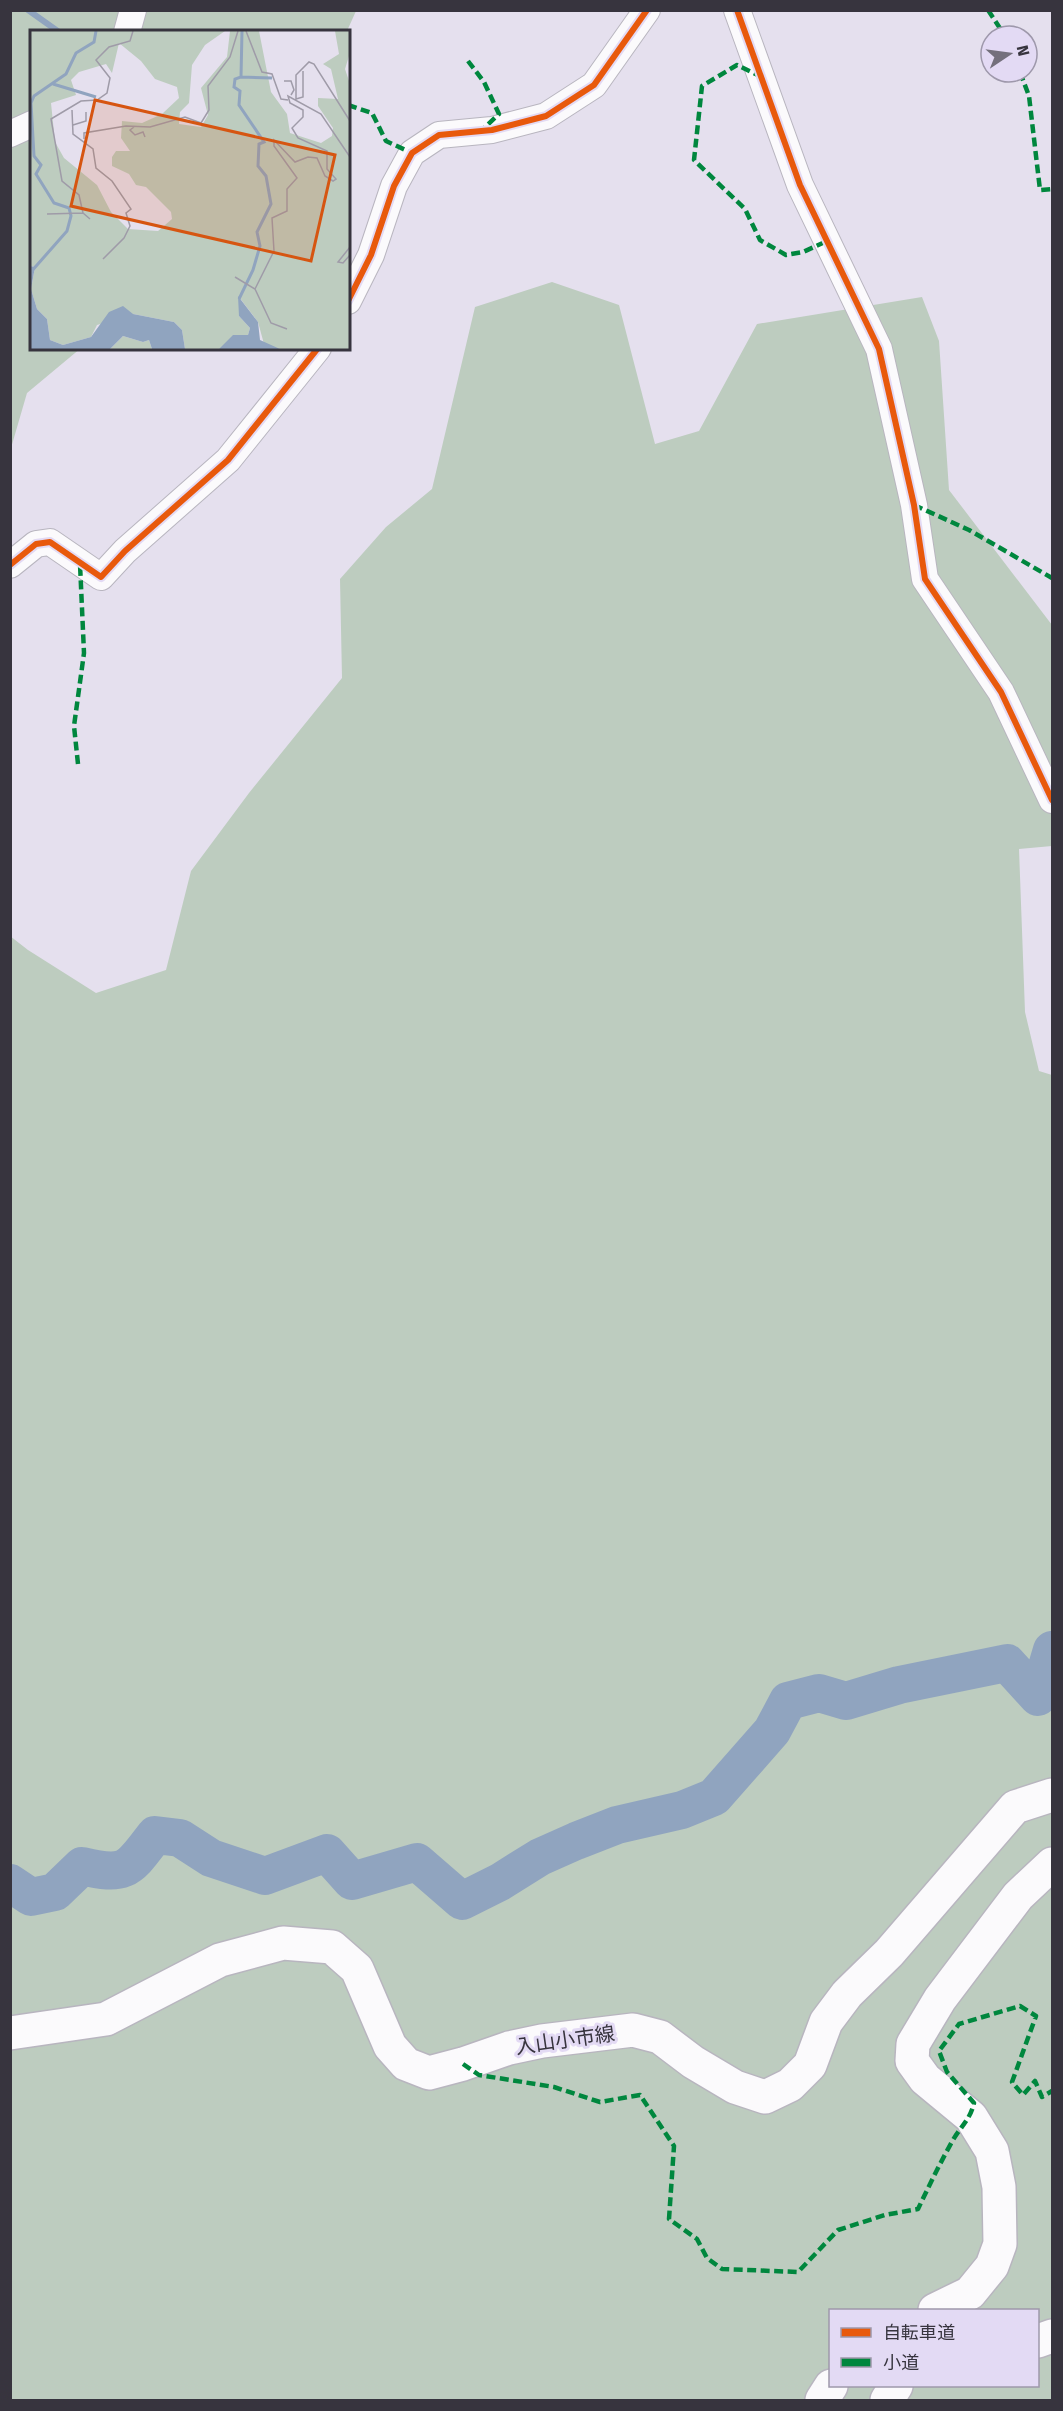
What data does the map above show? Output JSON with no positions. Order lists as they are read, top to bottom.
{
  "streets": {
    "main road": ["入山小市線"]
  },
  "legend": ["自転車道", "小道"],
  "north": "right"
}
